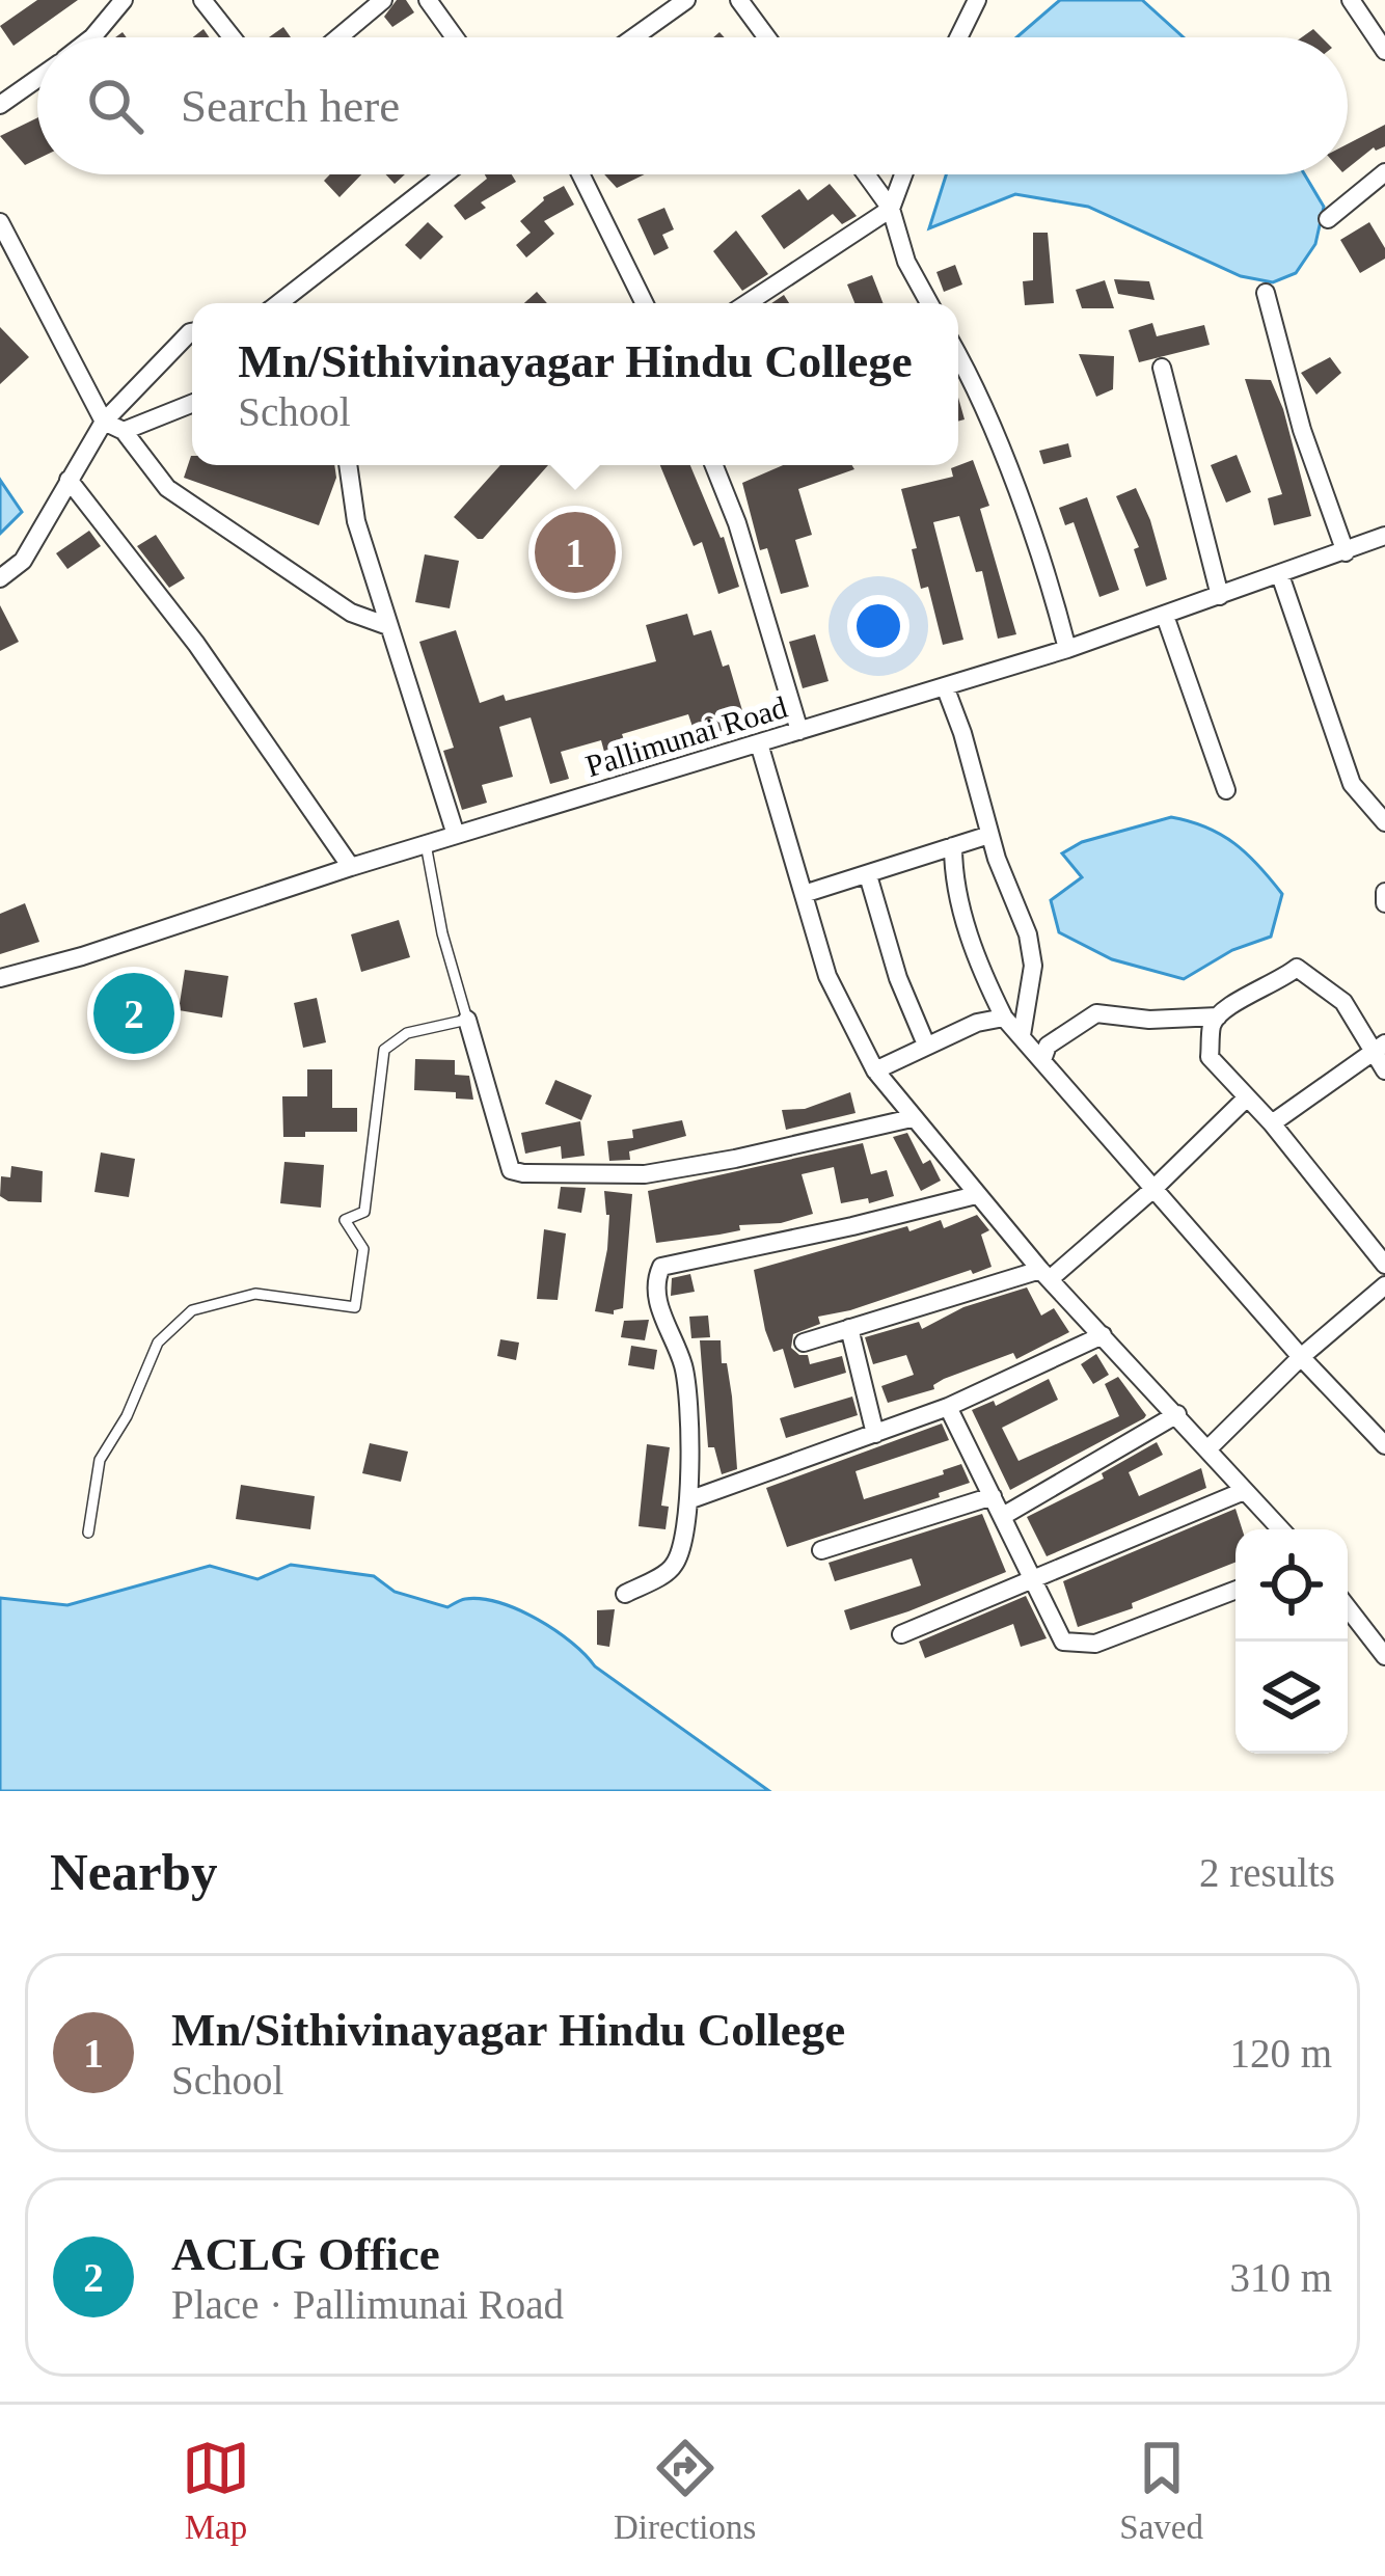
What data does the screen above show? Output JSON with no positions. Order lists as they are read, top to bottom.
{
  "streets": {
    "street": ["Pallimunai Road"]
  },
  "page": {
    "search": "Search here",
    "popup": ["Mn/Sithivinayagar Hindu College", "School"],
    "pins": ["1", "2"],
    "heading": ["Nearby", "2 results"],
    "list": [
      {
        "mark": "1",
        "name": "Mn/Sithivinayagar Hindu College",
        "note": "School",
        "value": "120 m"
      },
      {
        "mark": "2",
        "name": "ACLG Office",
        "note": "Place · Pallimunai Road",
        "value": "310 m"
      }
    ],
    "nav": ["Map", "Directions", "Saved"]
  }
}
